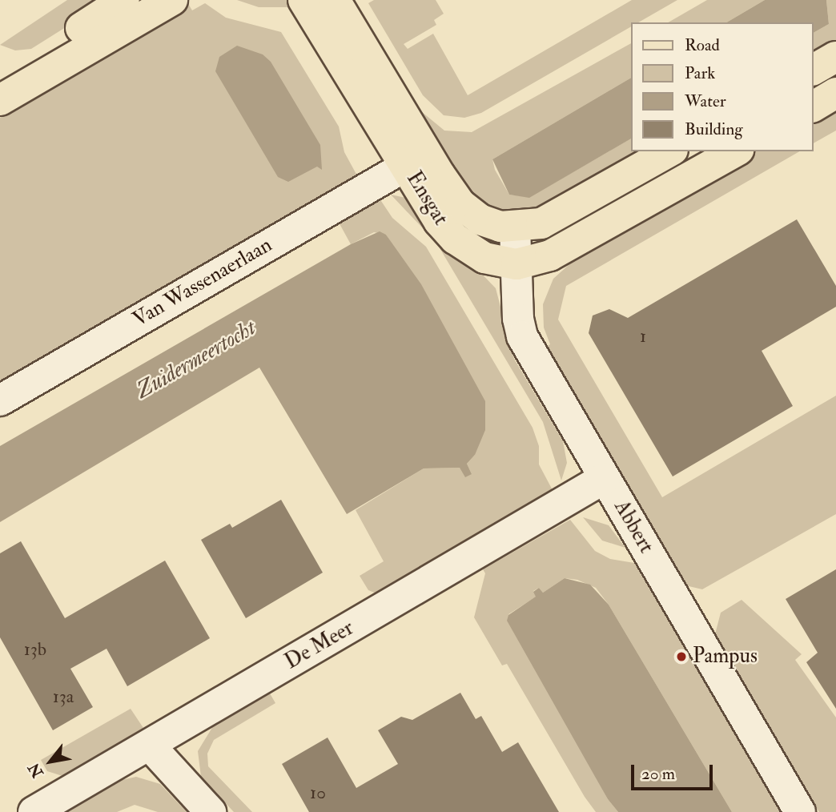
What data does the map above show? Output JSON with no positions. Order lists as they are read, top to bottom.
{
  "streets": {
    "main road": ["Ensgat"],
    "street": ["Van Wassenaerlaan", "Abbert", "De Meer"]
  },
  "crossings": [
    ["Ensgat", "Van Wassenaerlaan"],
    ["Ensgat", "Abbert"],
    ["Abbert", "De Meer"]
  ],
  "water": ["Zuidermeertocht"],
  "places": ["Pampus"],
  "house_numbers": [
    "1",
    "13b",
    "13a",
    "10"
  ],
  "legend": [
    "Road",
    "Park",
    "Water",
    "Building"
  ],
  "scale_bar": "20 m",
  "north": "bottom left"
}
